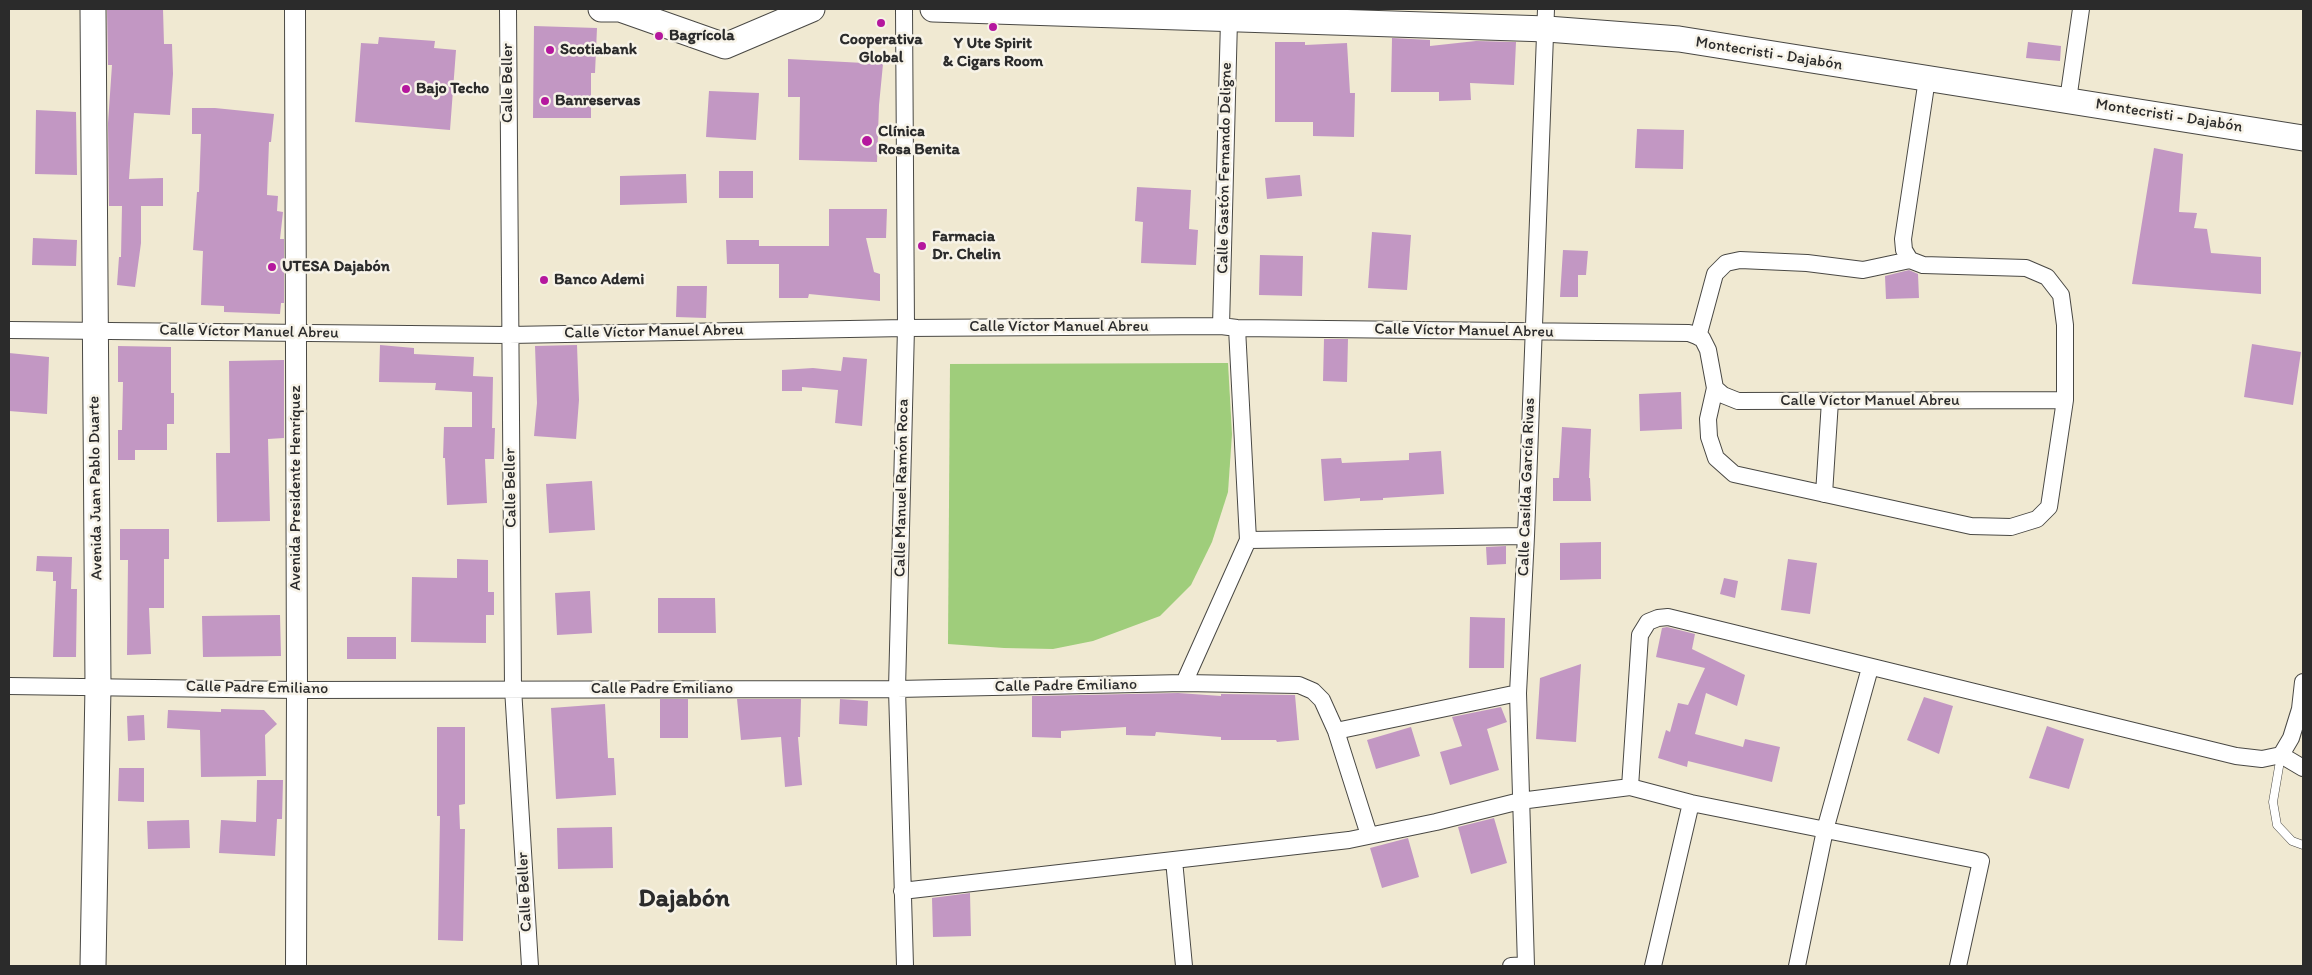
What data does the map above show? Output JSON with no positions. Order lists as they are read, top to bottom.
{
  "streets": {
    "main road": ["Montecristi - Dajabón", "Avenida Juan Pablo Duarte"],
    "street": [
      "Calle Beller",
      "Calle Gastón Fernando Deligne",
      "Calle Víctor Manuel Abreu",
      "Calle Casilda García Rivas",
      "Avenida Presidente Henríquez",
      "Calle Manuel Ramón Roca",
      "Calle Padre Emiliano"
    ]
  },
  "crossings": [
    ["Montecristi - Dajabón", "Calle Gastón Fernando Deligne"],
    ["Montecristi - Dajabón", "Calle Casilda García Rivas"],
    ["Calle Beller", "Calle Víctor Manuel Abreu"],
    ["Calle Beller", "Calle Padre Emiliano"],
    ["Calle Gastón Fernando Deligne", "Calle Víctor Manuel Abreu"],
    ["Calle Víctor Manuel Abreu", "Calle Casilda García Rivas"],
    ["Calle Víctor Manuel Abreu", "Avenida Juan Pablo Duarte"],
    ["Calle Víctor Manuel Abreu", "Avenida Presidente Henríquez"],
    ["Calle Víctor Manuel Abreu", "Calle Manuel Ramón Roca"],
    ["Avenida Juan Pablo Duarte", "Calle Padre Emiliano"],
    ["Avenida Presidente Henríquez", "Calle Padre Emiliano"],
    ["Calle Manuel Ramón Roca", "Calle Padre Emiliano"]
  ],
  "districts": ["Dajabón"],
  "places": [
    "Cooperativa Global",
    "Y Ute Spirit & Cigars Room",
    "Bagrícola",
    "Scotiabank",
    "Bajo Techo",
    "Banreservas",
    "Clínica Rosa Benita",
    "Farmacia Dr. Chelin",
    "UTESA Dajabón",
    "Banco Ademi"
  ]
}
